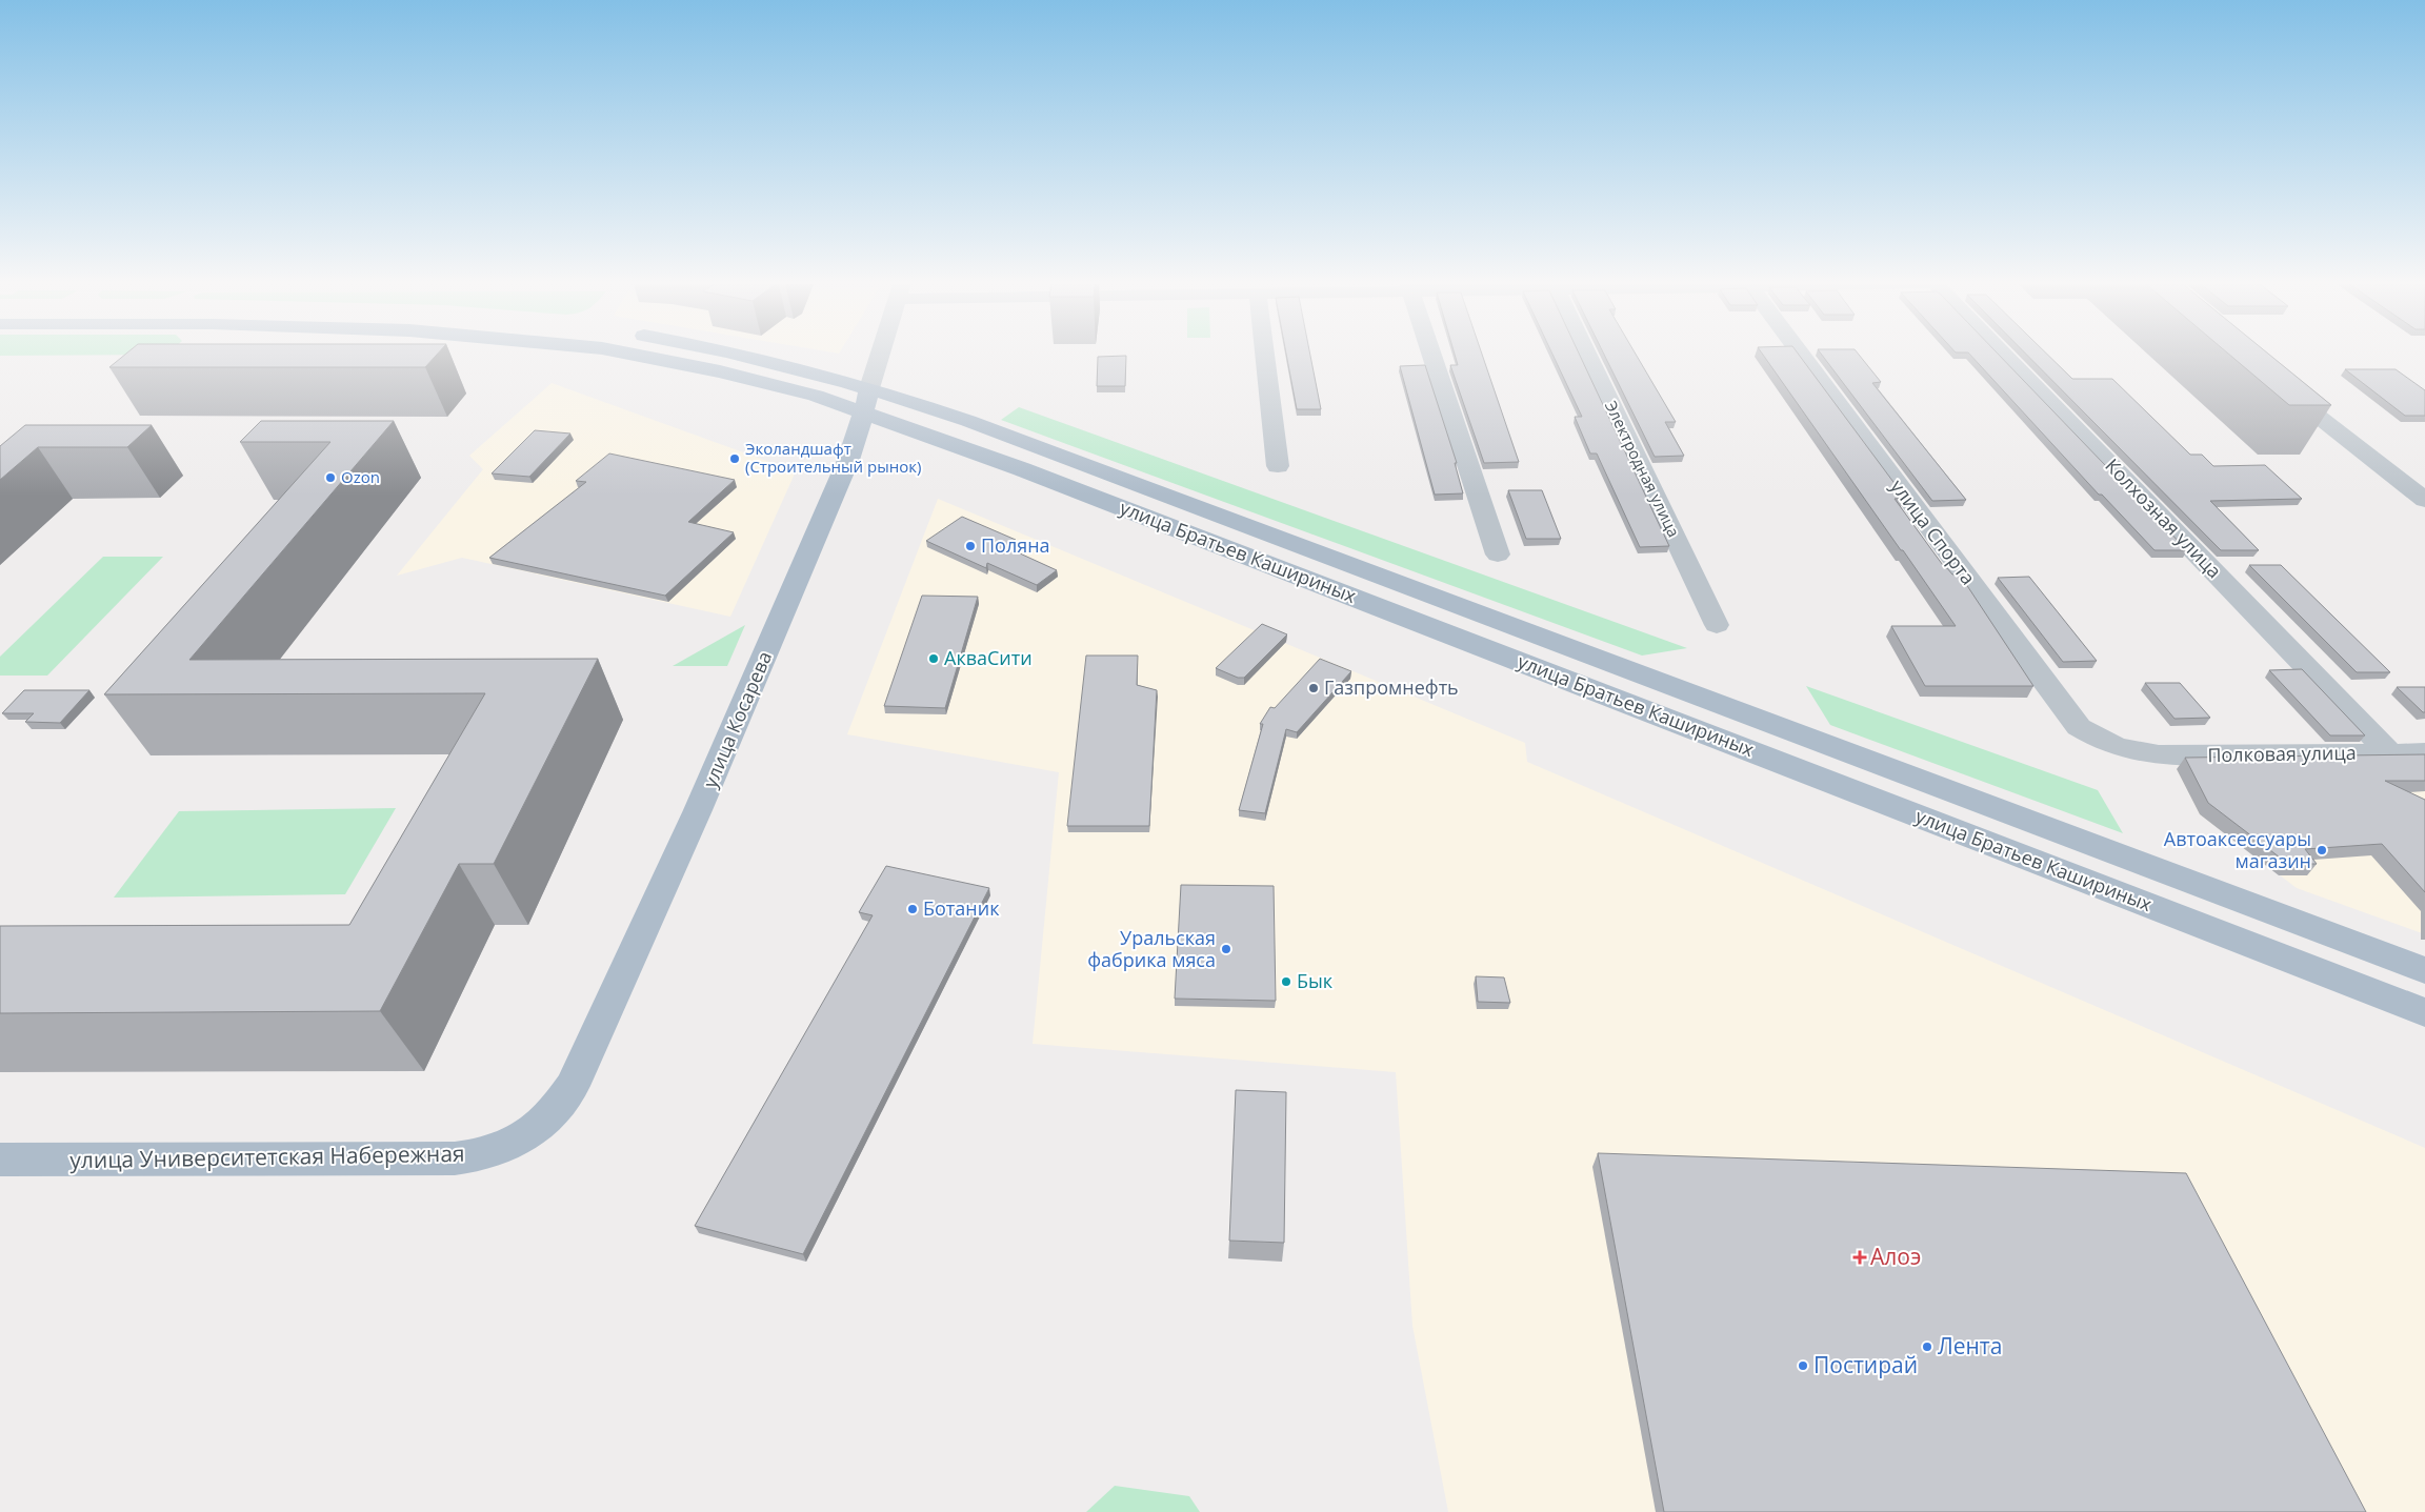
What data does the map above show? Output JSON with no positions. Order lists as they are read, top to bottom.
{
  "streets": {
    "main road": ["улица Братьев Кашириных", "улица Косарева", "улица Университетская Набережная"],
    "street": [
      "Электродная улица",
      "Колхозная улица",
      "улица Спорта",
      "Полковая улица"
    ]
  },
  "crossings": [
    ["Колхозная улица", "Полковая улица"],
    ["улица Спорта", "Полковая улица"],
    ["улица Братьев Кашириных", "улица Косарева"],
    ["улица Косарева", "улица Университетская Набережная"]
  ],
  "places": {
    "other": [
      "Эколандшафт (Строительный рынок)",
      "Ozon",
      "Поляна",
      "АкваСити",
      "Газпромнефть",
      "Автоаксессуары магазин",
      "Ботаник",
      "Уральская фабрика мяса",
      "Бык",
      "Лента",
      "Постирай"
    ],
    "health": ["Алоэ"]
  }
}
